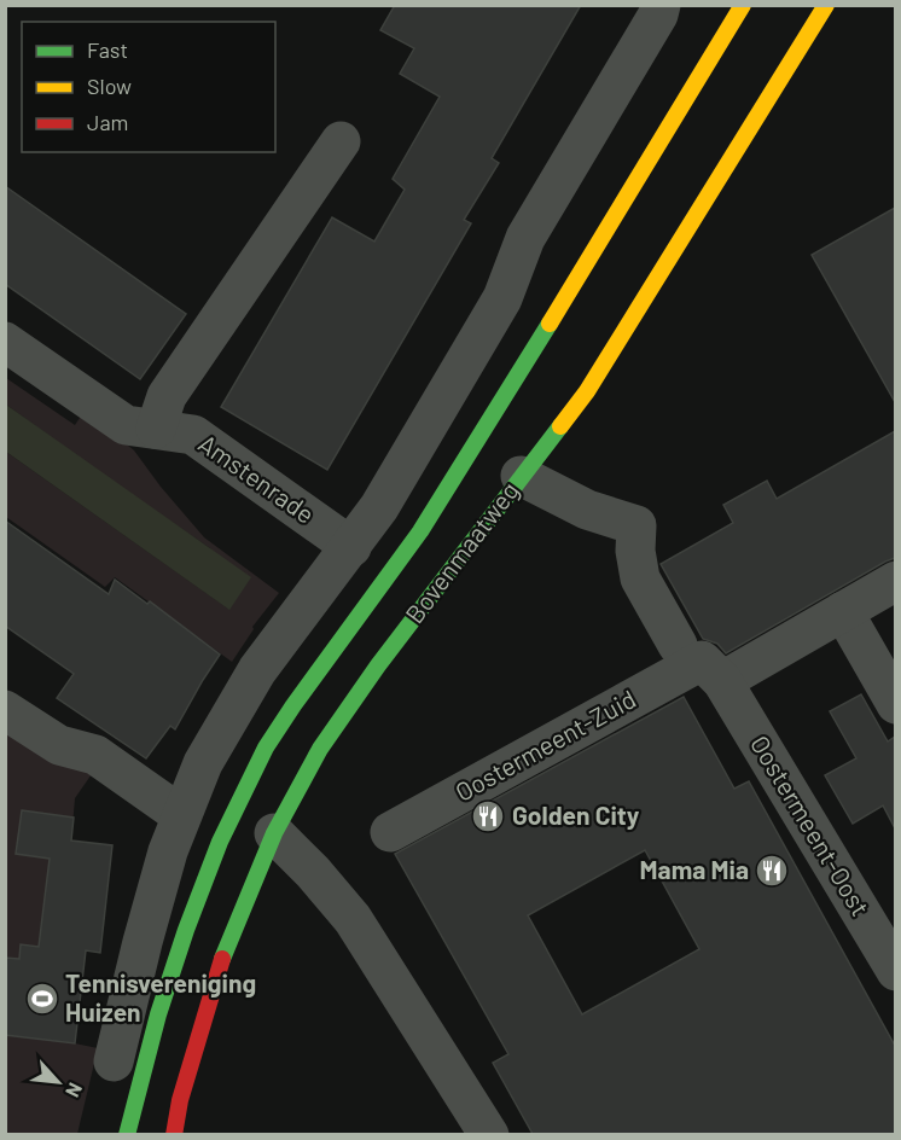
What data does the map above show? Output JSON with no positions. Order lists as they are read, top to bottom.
{
  "streets": {
    "street": [
      "Amstenrade",
      "Bovenmaatweg",
      "Oostermeent-Zuid",
      "Oostermeent-Oost"
    ]
  },
  "crossings": [
    ["Bovenmaatweg", "Oostermeent-Oost"],
    ["Oostermeent-Zuid", "Oostermeent-Oost"]
  ],
  "places": {
    "restaurant": ["Golden City", "Mama Mia"],
    "sports": ["Tennisvereniging Huizen"]
  },
  "legend": ["Fast", "Slow", "Jam"],
  "north": "bottom right"
}
